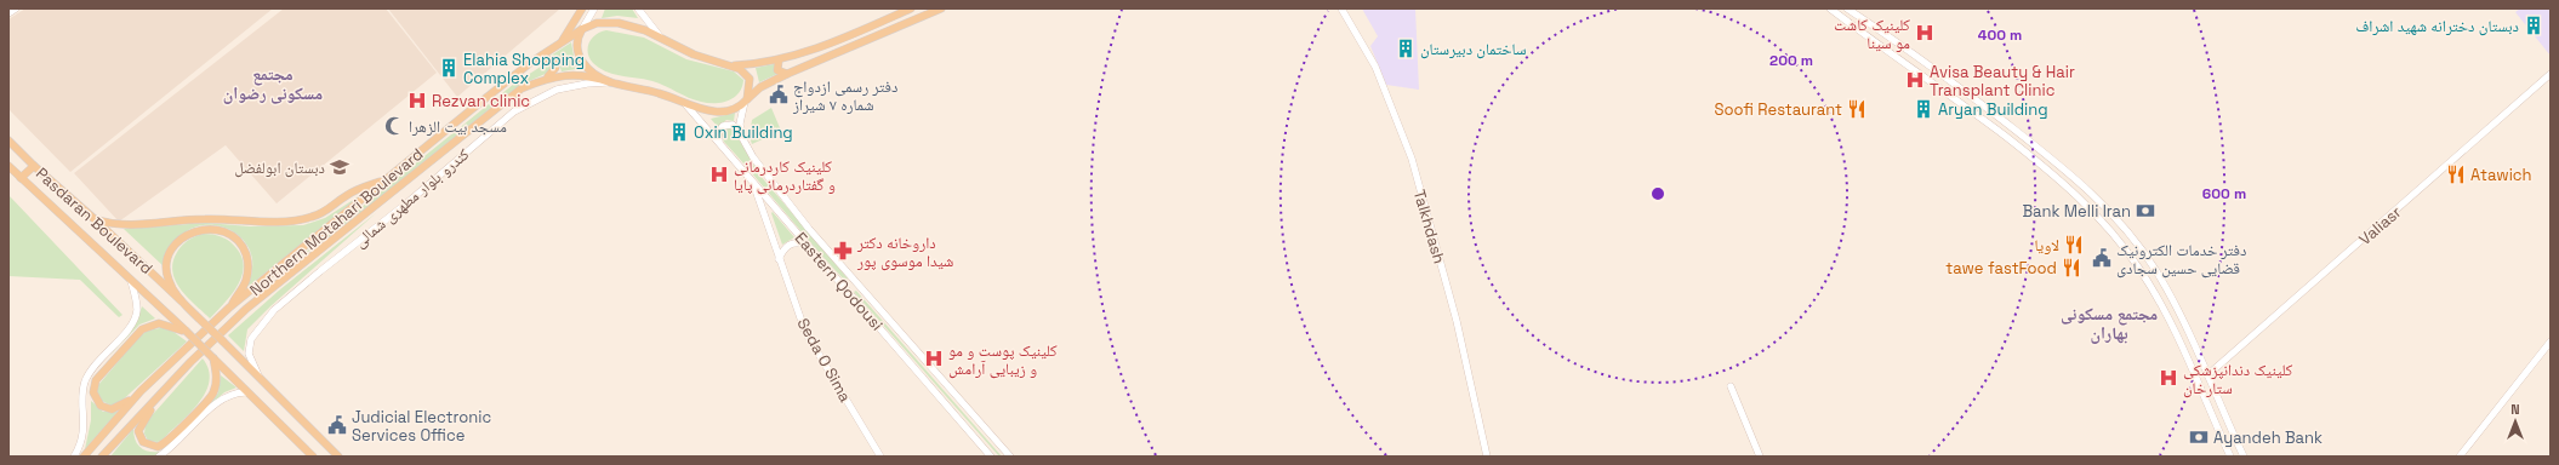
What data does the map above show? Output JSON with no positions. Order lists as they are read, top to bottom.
{
  "streets": {
    "main road": [
      "کندرو بلوار مطهری شمالی",
      "Pasdaran Boulevard",
      "Northern Motahari Boulevard",
      "Valiasr",
      "Talkhdash",
      "Eastern Qodousi",
      "Seda O Sima"
    ]
  },
  "crossings": [
    ["کندرو بلوار مطهری شمالی", "Pasdaran Boulevard"],
    ["کندرو بلوار مطهری شمالی", "Northern Motahari Boulevard"],
    ["Northern Motahari Boulevard", "Eastern Qodousi"],
    ["Eastern Qodousi", "Seda O Sima"]
  ],
  "districts": ["مجتمع مسکونی رضوان", "مجتمع مسکونی بهاران"],
  "places": {
    "building": [
      "دبستان دخترانه شهید اشراف",
      "ساختمان دبیرستان",
      "Elahia Shopping Complex",
      "Aryan Building",
      "Oxin Building"
    ],
    "hospital": [
      "کلینیک کاشت مو سینا",
      "Avisa Beauty & Hair Transplant Clinic",
      "Rezvan clinic",
      "کلینیک کاردرمانی و گفتاردرمانی پایا",
      "کلینیک پوست و مو و زیبایی آرامش",
      "کلینیک دندانپزشکی ستارخان"
    ],
    "public building": ["دفتر رسمی ازدواج شماره ۷ شیراز", "دفتر خدمات الکترونیک قضایی حسین سجادی", "Judicial Electronic Services Office"],
    "restaurant": [
      "Soofi Restaurant",
      "Atawich",
      "لاویا",
      "tawe fastFood"
    ],
    "mosque": ["مسجد بیت الزهرا"],
    "school or university": ["دبستان ابولفضل"],
    "bank": ["Bank Melli Iran", "Ayandeh Bank"],
    "pharmacy": ["داروخانه دکتر شیدا موسوی پور"]
  },
  "north": "top",
  "rings": ["400 m", "200 m", "600 m"]
}
